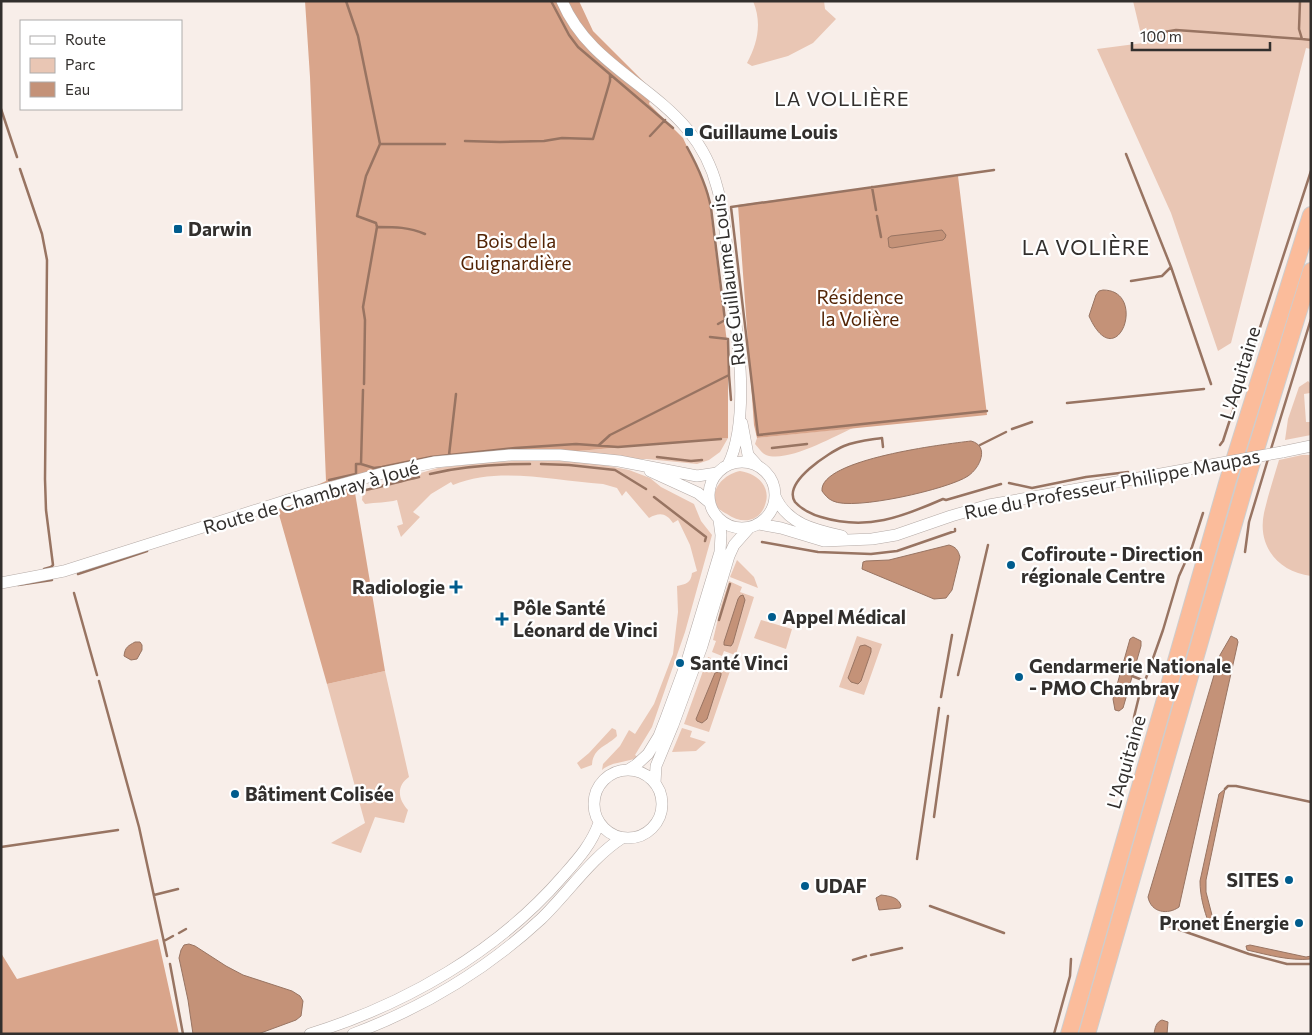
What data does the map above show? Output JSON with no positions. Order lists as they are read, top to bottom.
{
  "streets": {
    "highway": ["L'Aquitaine"],
    "street": ["Rue Guillaume Louis", "Rue du Professeur Philippe Maupas", "Route de Chambray à Joué"]
  },
  "crossings": [
    ["Rue Guillaume Louis", "Rue du Professeur Philippe Maupas"],
    ["Rue Guillaume Louis", "Route de Chambray à Joué"],
    ["Rue du Professeur Philippe Maupas", "Route de Chambray à Joué"]
  ],
  "districts": ["LA VOLLIÈRE", "LA VOLIÈRE"],
  "parks": ["Bois de la Guignardière", "Résidence la Volière"],
  "places": {
    "transit": ["Guillaume Louis", "Darwin"],
    "other": [
      "Cofiroute - Direction régionale Centre",
      "Appel Médical",
      "Santé Vinci",
      "Gendarmerie Nationale - PMO Chambray",
      "Bâtiment Colisée",
      "SITES",
      "UDAF",
      "Pronet Énergie"
    ],
    "health": ["Radiologie", "Pôle Santé Léonard de Vinci"]
  },
  "legend": ["Route", "Parc", "Eau"],
  "scale_bar": "100 m"
}
